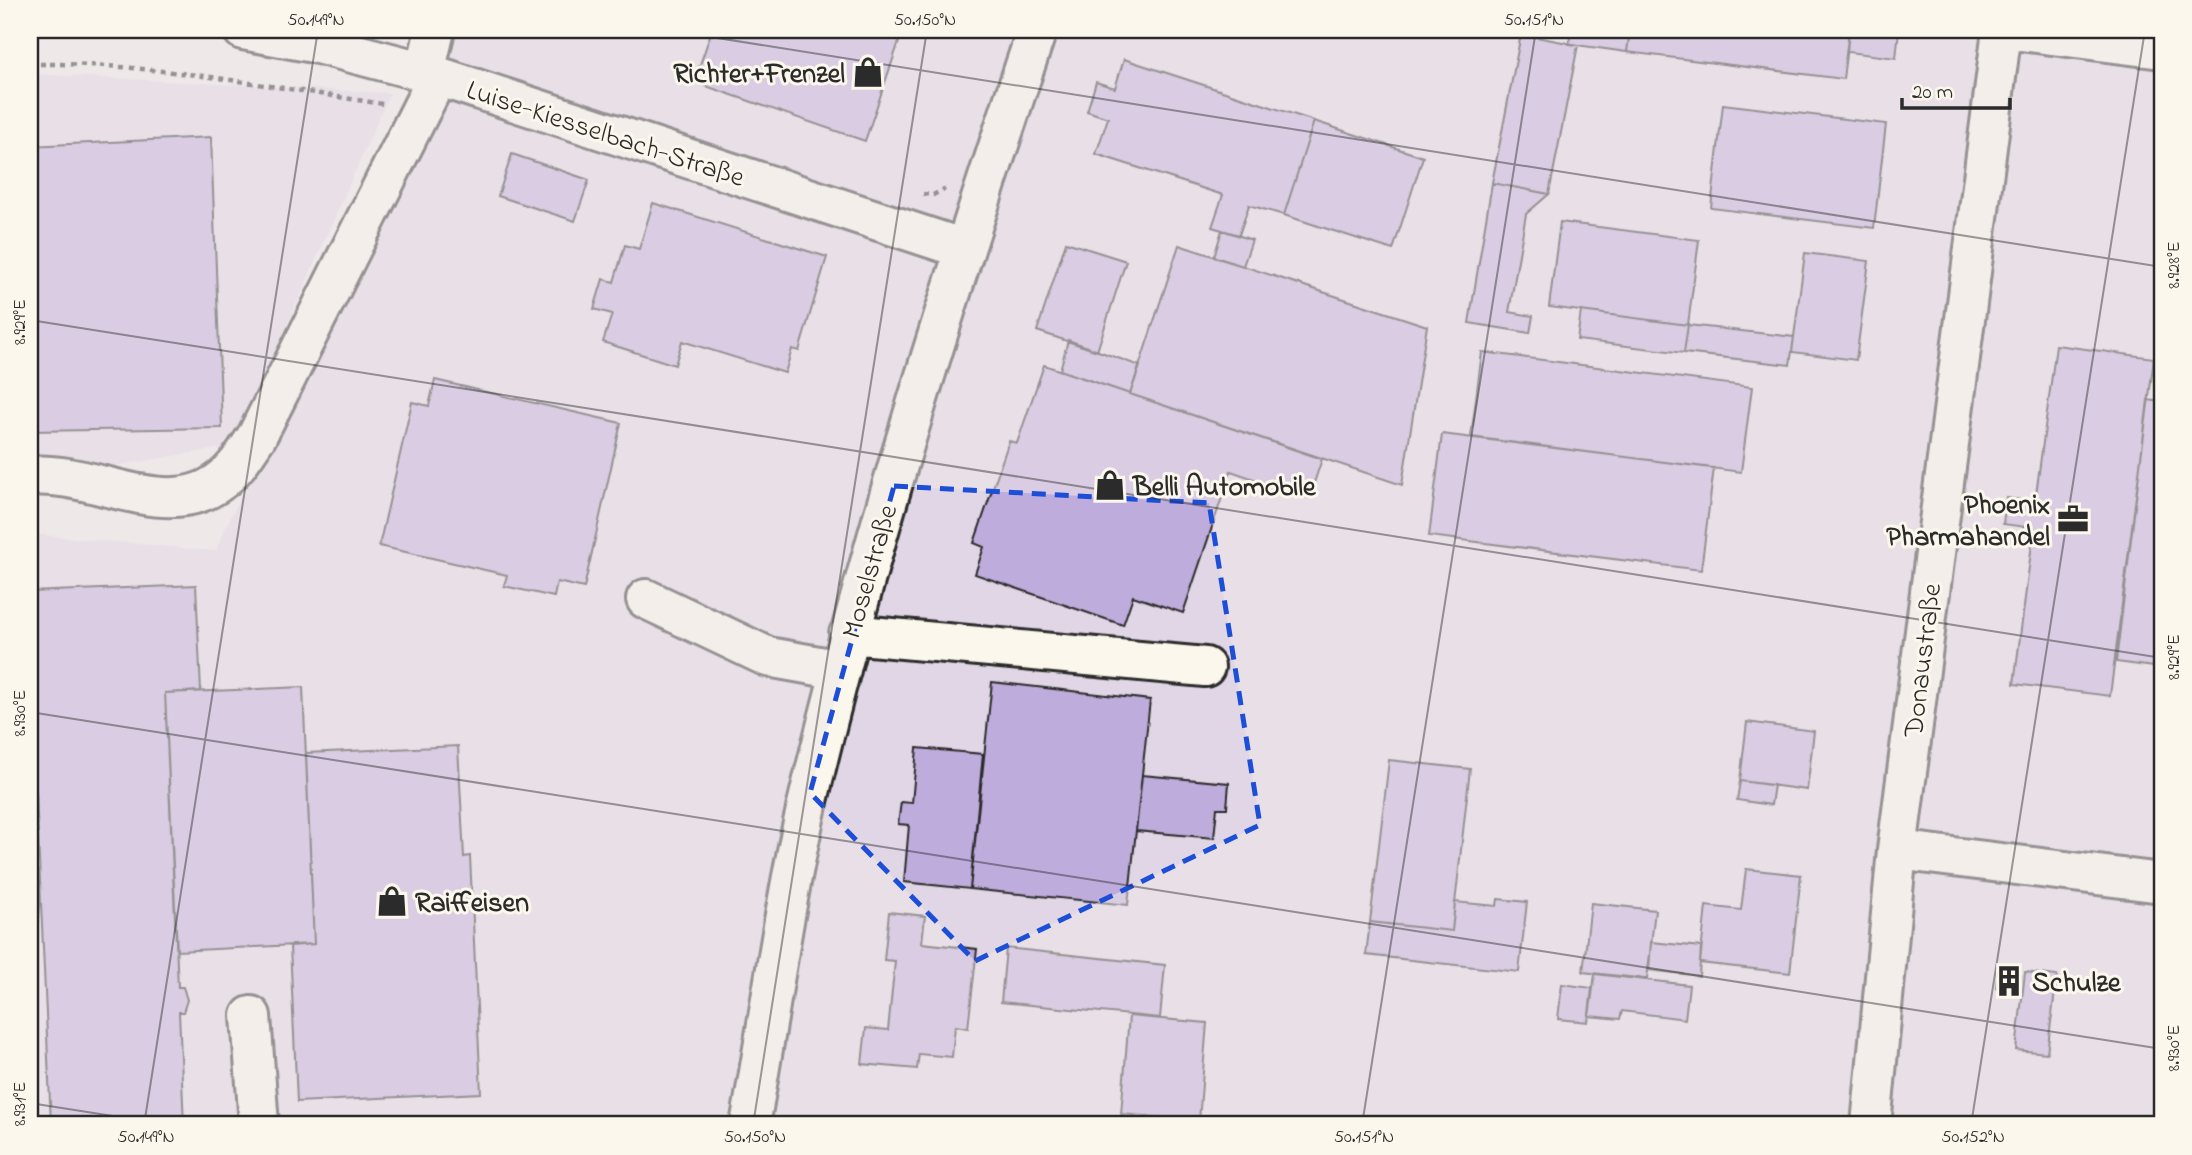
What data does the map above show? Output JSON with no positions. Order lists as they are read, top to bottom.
{
  "streets": {
    "street": ["Luise-Kiesselbach-Straße", "Moselstraße", "Donaustraße"]
  },
  "crossings": [
    ["Luise-Kiesselbach-Straße", "Moselstraße"]
  ],
  "places": {
    "shop": ["Richter+Frenzel", "Belli Automobile", "Raiffeisen"],
    "office": ["Phoenix Pharmahandel"],
    "building": ["Schulze"]
  },
  "scale_bar": "20 m",
  "coordinates": [
    "50.149°N",
    "50.150°N",
    "50.151°N",
    "8.928°E",
    "8.929°E",
    "8.930°E",
    "8.931°E",
    "50.152°N"
  ]
}
